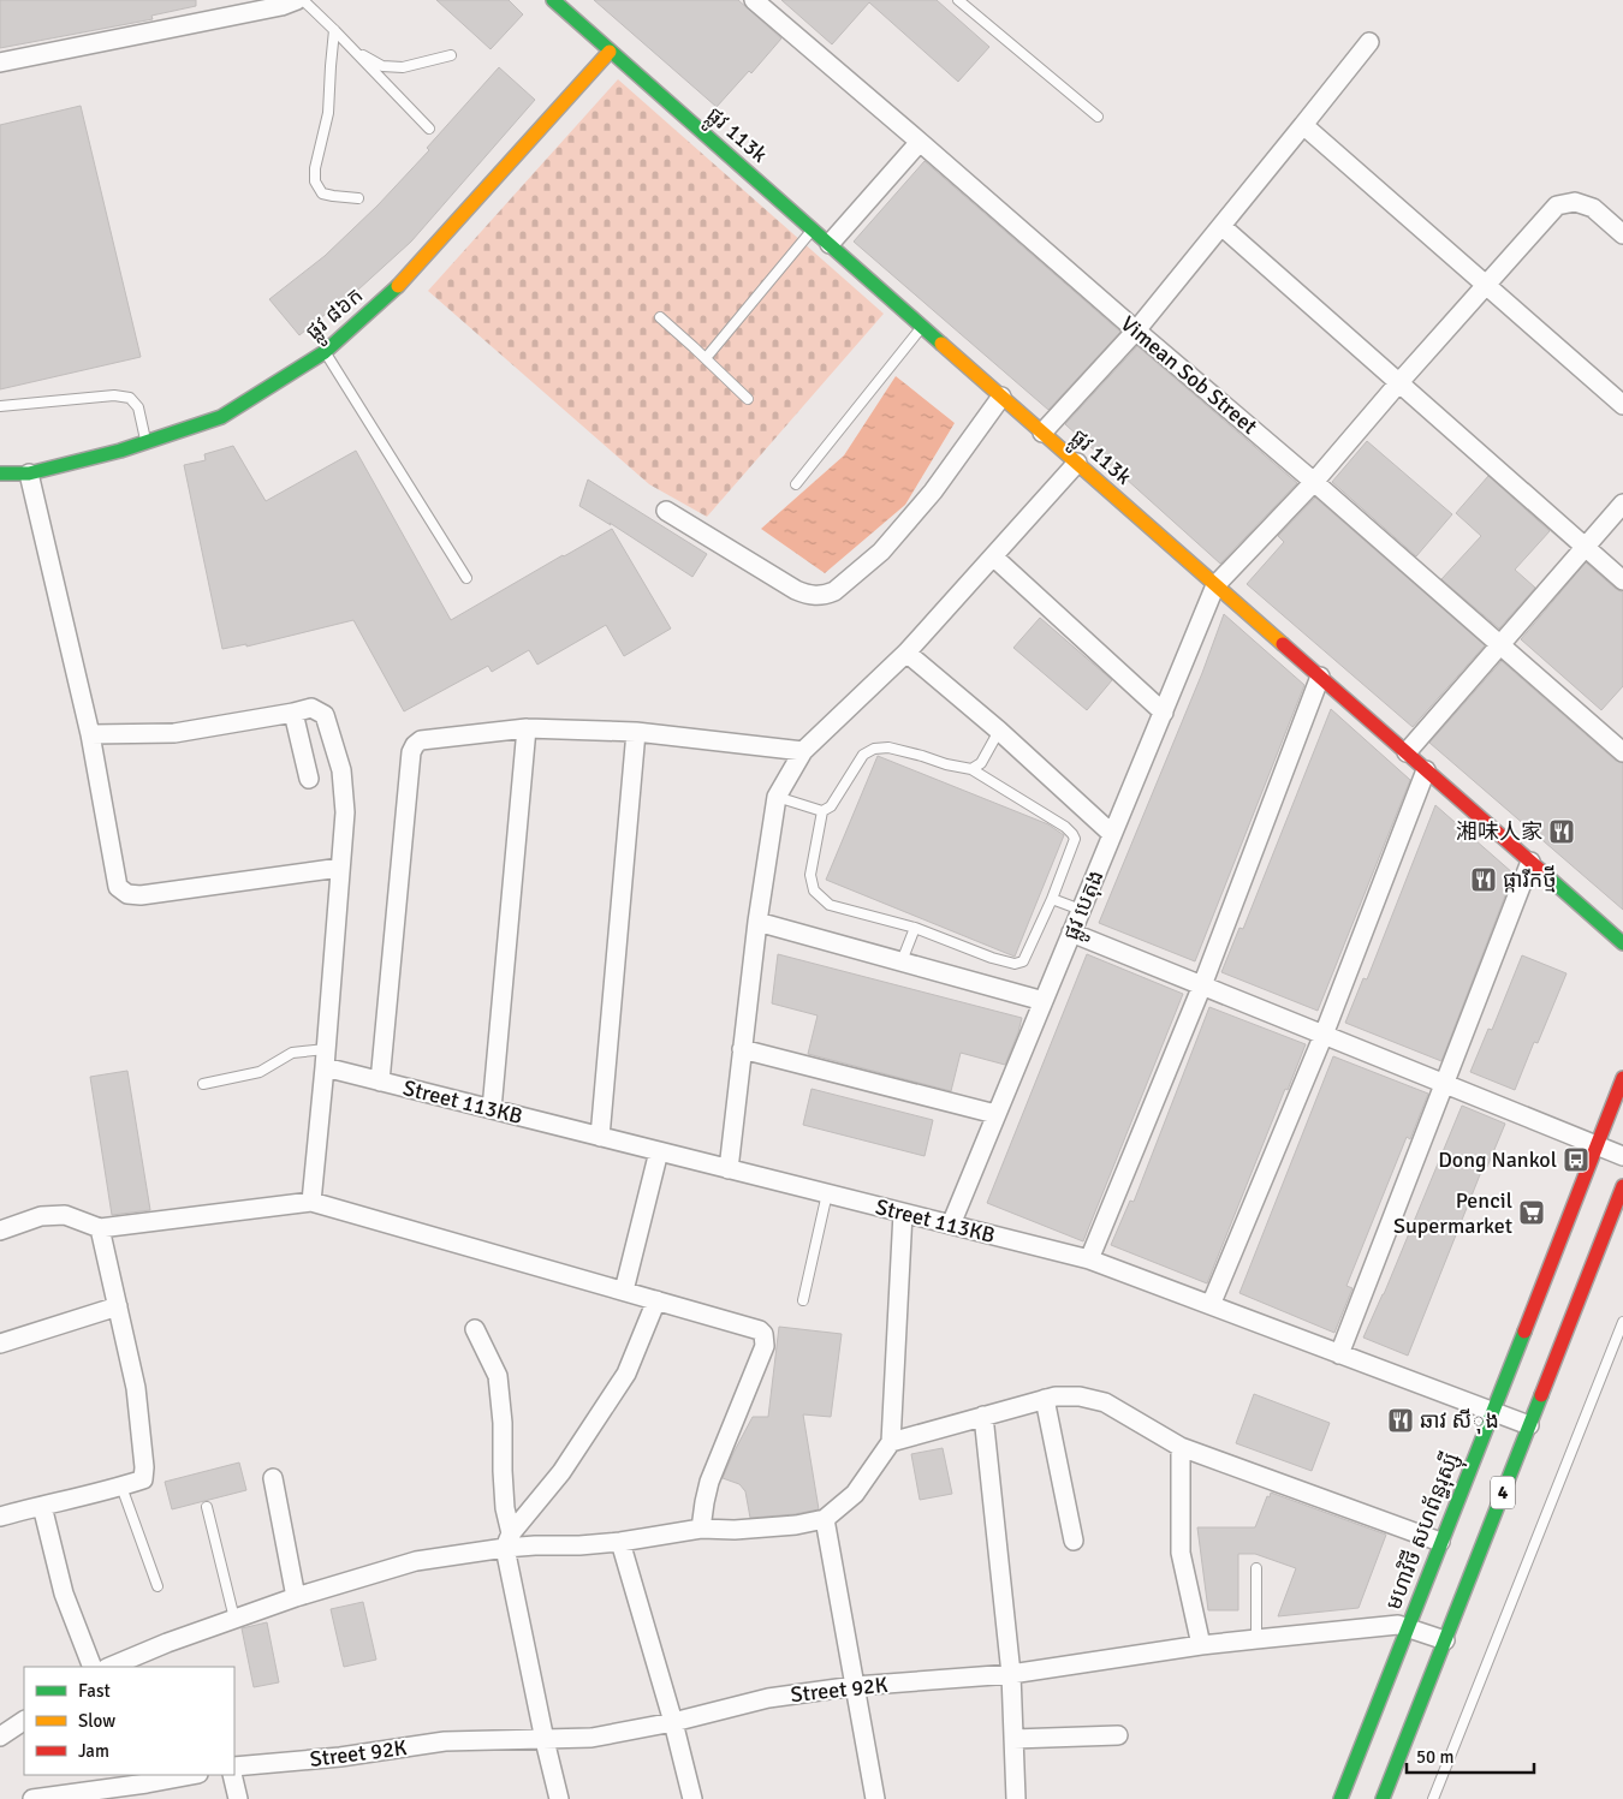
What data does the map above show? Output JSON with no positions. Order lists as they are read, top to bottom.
{
  "streets": {
    "main road": [
      "ផ្លូវ 113k",
      "ផ្លូវ ៨៦ក",
      "4",
      "មហាវិថី សហព័ន្ធរុស្ស៊ី"
    ],
    "street": [
      "Vimean Sob Street",
      "ផ្លូវ បេតុង",
      "Street 113KB",
      "Street 92K"
    ]
  },
  "crossings": [
    ["ផ្លូវ 113k", "ផ្លូវ ៨៦ក"],
    ["ផ្លូវ 113k", "ផ្លូវ បេតុង"],
    ["ផ្លូវ បេតុង", "Street 113KB"],
    ["Street 113KB", "4"],
    ["Street 113KB", "មហាវិថី សហព័ន្ធរុស្ស៊ី"],
    ["4", "Street 92K"],
    ["មហាវិថី សហព័ន្ធរុស្ស៊ី", "Street 92K"]
  ],
  "places": {
    "restaurant": ["湘味人家", "ផ្ការីកថ្មី", "ឆាវ សីុង"],
    "bus stop": ["Dong Nankol"],
    "supermarket": ["Pencil Supermarket"]
  },
  "legend": ["Fast", "Slow", "Jam"],
  "scale_bar": "50 m"
}
